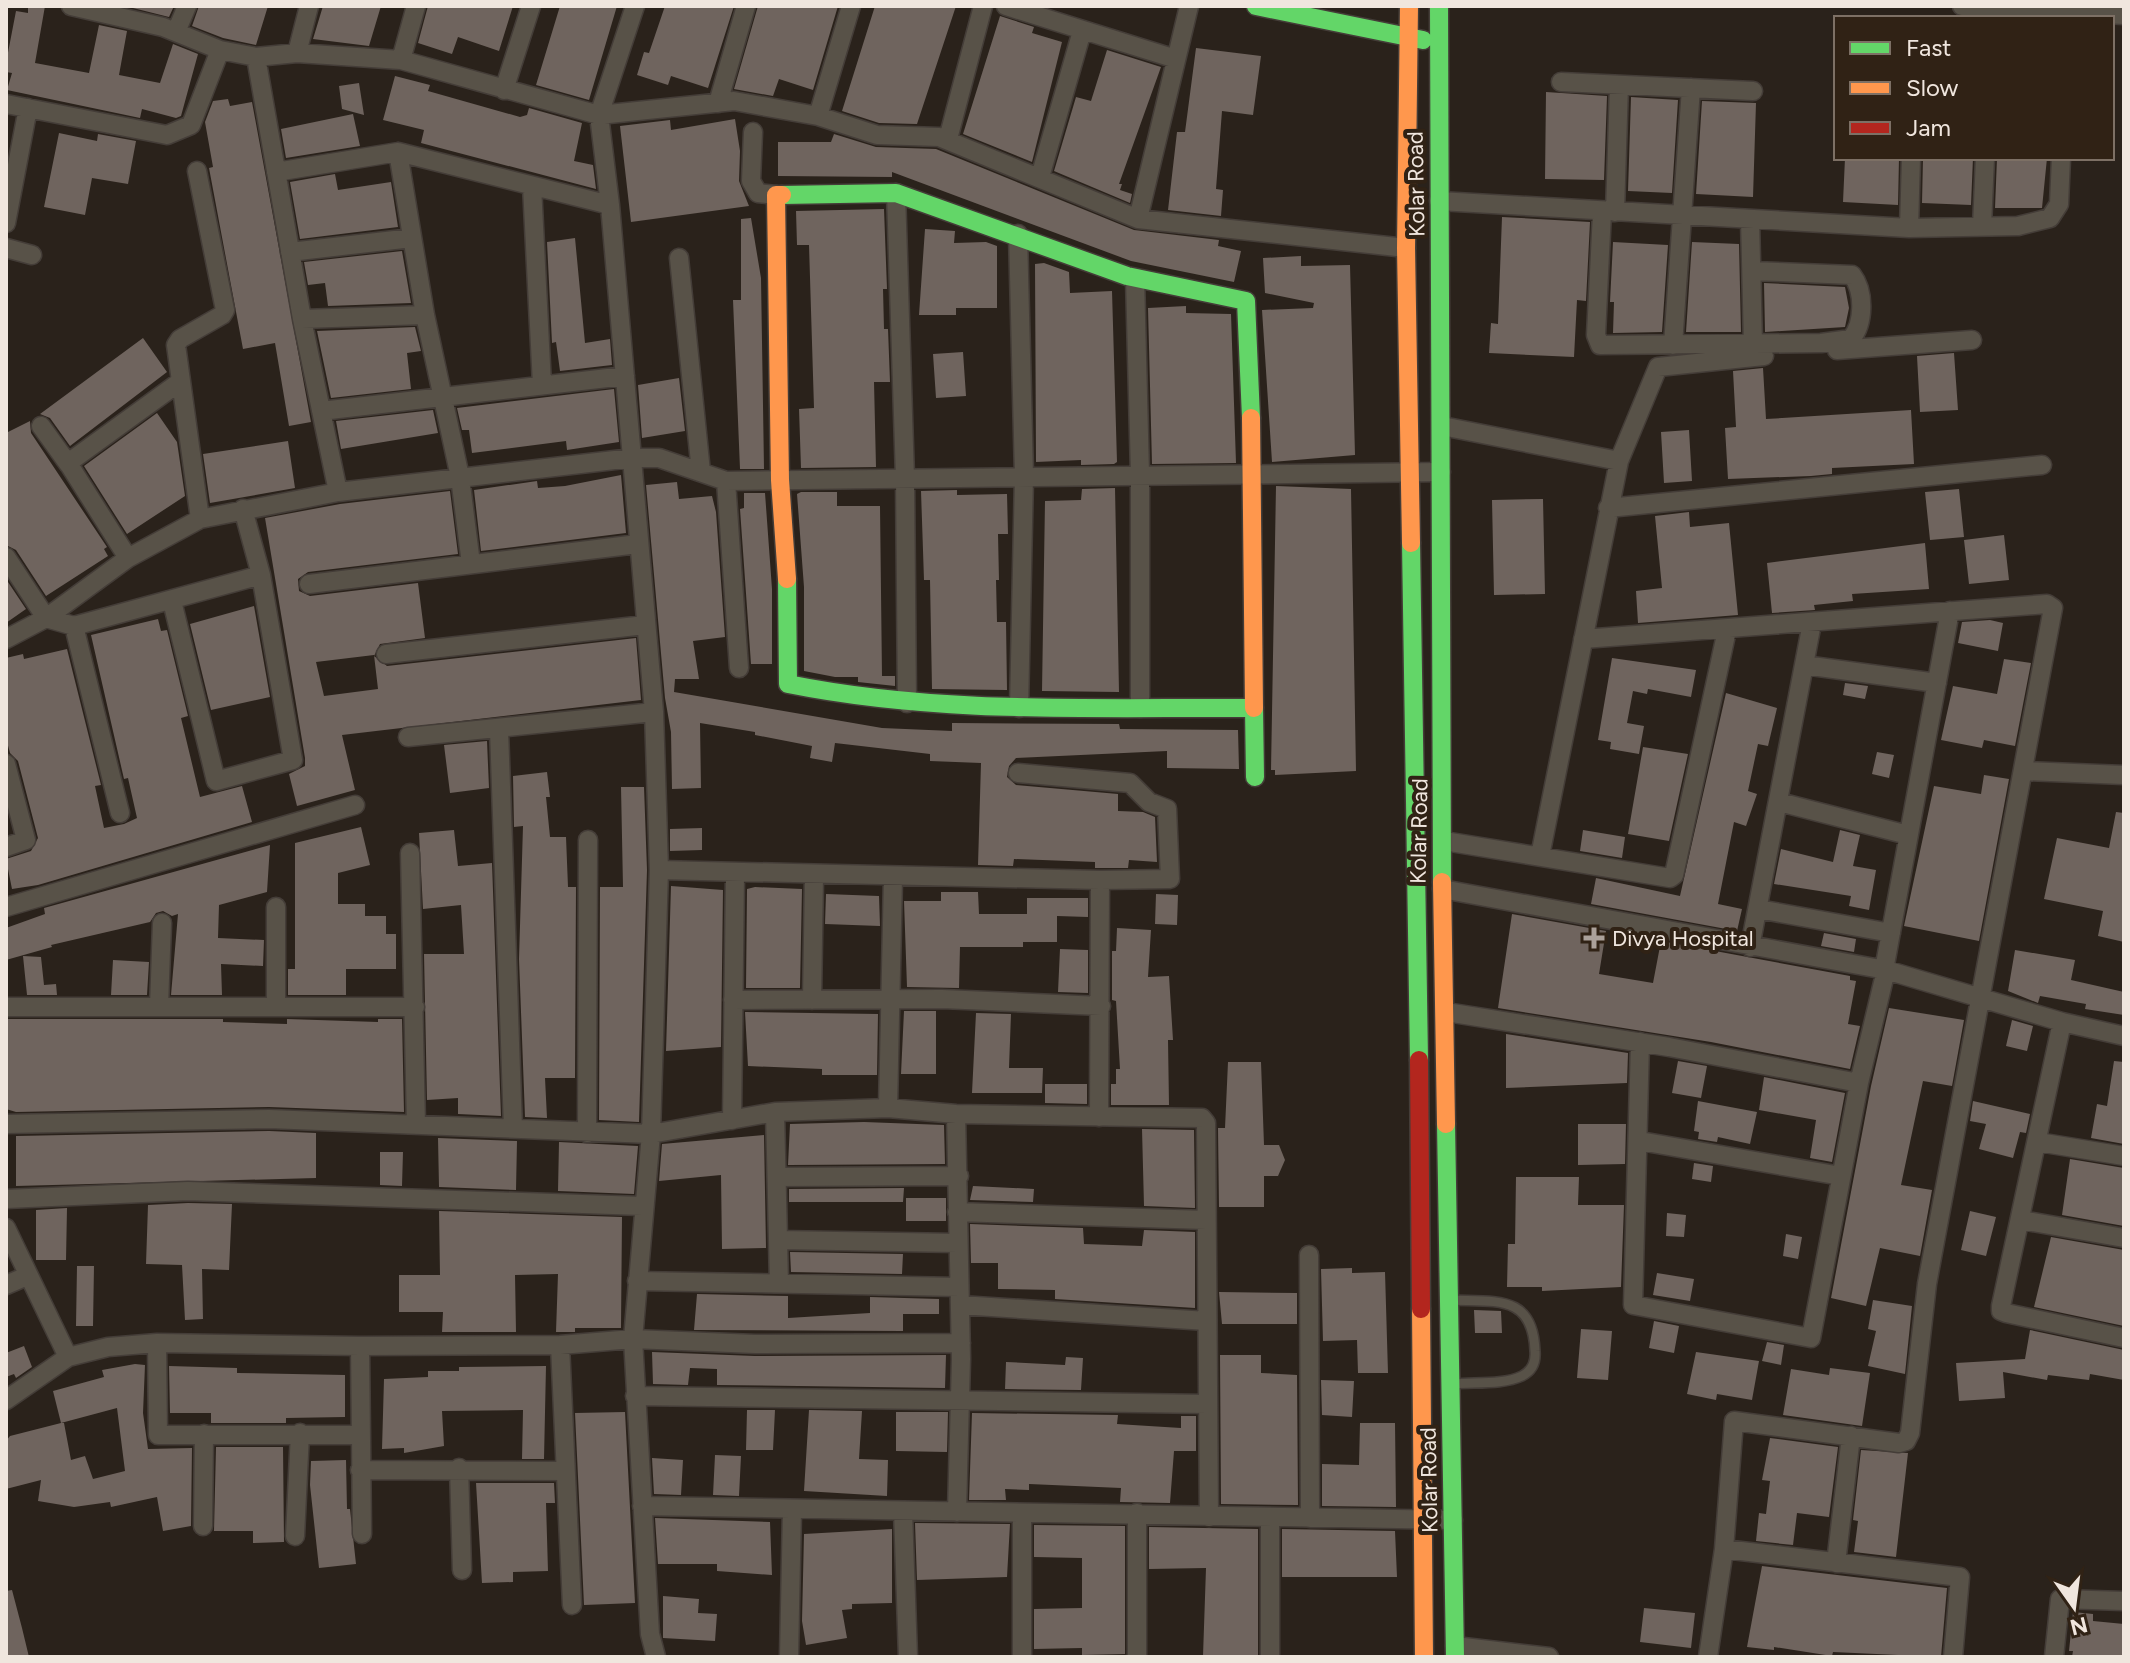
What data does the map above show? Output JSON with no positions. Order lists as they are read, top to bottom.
{
  "streets": {
    "main road": ["Kolar Road"]
  },
  "places": {
    "health": ["Divya Hospital"]
  },
  "legend": ["Fast", "Slow", "Jam"],
  "north": "bottom"
}
